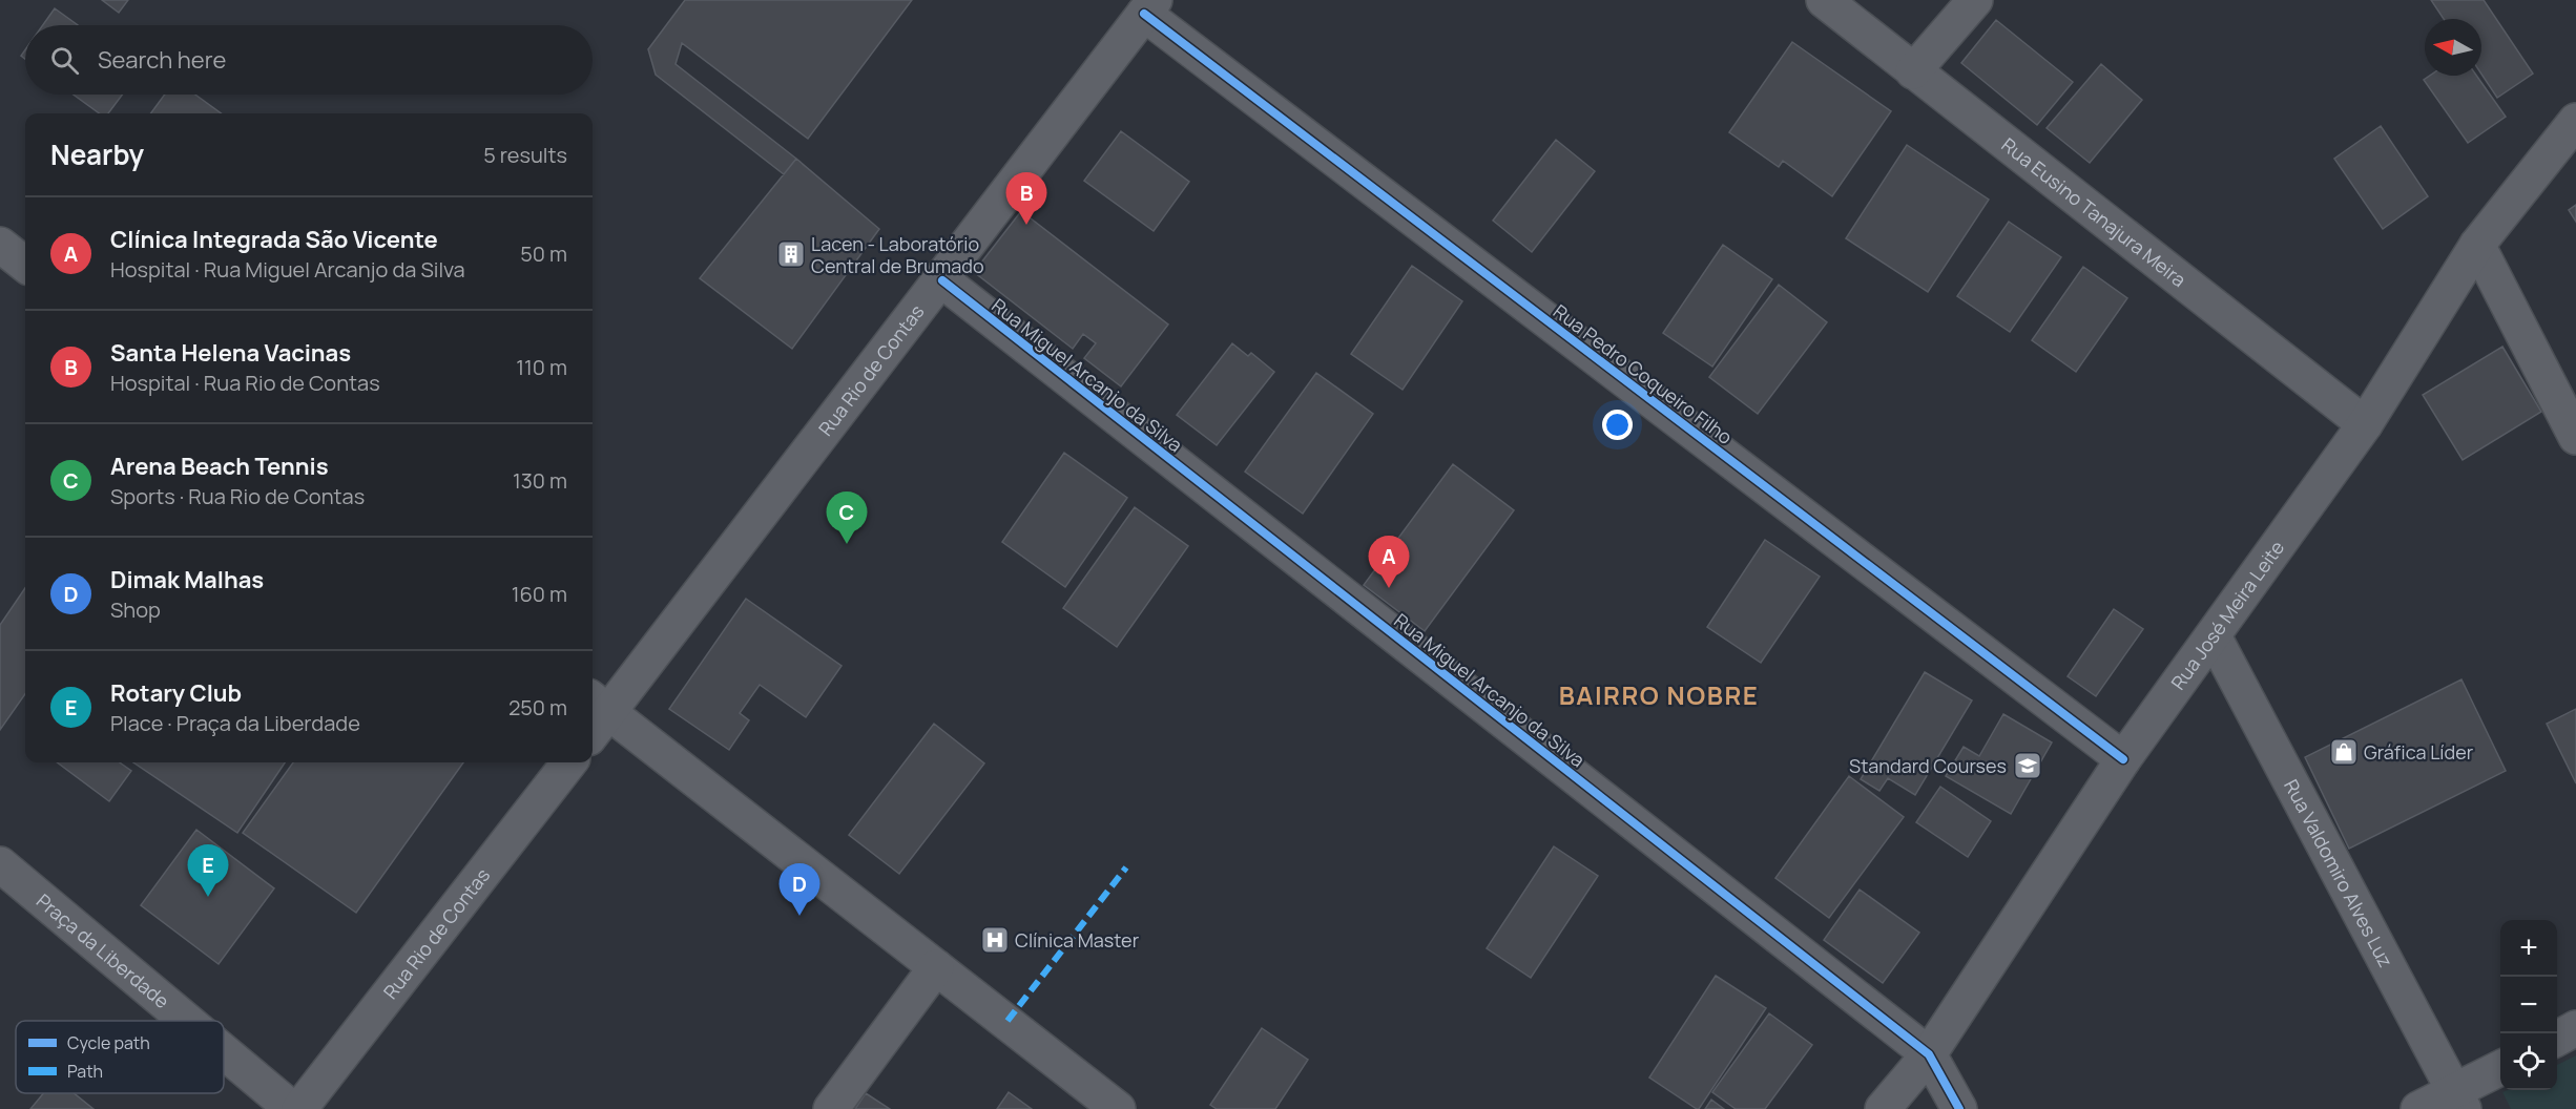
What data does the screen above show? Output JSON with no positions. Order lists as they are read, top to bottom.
{
  "streets": {
    "street": [
      "Rua Eusino Tanajura Meira",
      "Rua Rio de Contas",
      "Rua Pedro Coqueiro Filho",
      "Rua Miguel Arcanjo da Silva",
      "Rua José Meira Leite",
      "Rua Valdomiro Alves Luz",
      "Praça da Liberdade"
    ]
  },
  "crossings": [
    ["Rua Eusino Tanajura Meira", "Rua José Meira Leite"],
    ["Rua Rio de Contas", "Rua Pedro Coqueiro Filho"],
    ["Rua Rio de Contas", "Rua Miguel Arcanjo da Silva"],
    ["Rua Pedro Coqueiro Filho", "Rua José Meira Leite"],
    ["Rua Miguel Arcanjo da Silva", "Rua José Meira Leite"],
    ["Rua José Meira Leite", "Rua Valdomiro Alves Luz"]
  ],
  "districts": ["BAIRRO NOBRE"],
  "places": {
    "building": ["Lacen - Laboratório Central de Brumado"],
    "shop": ["Gráfica Líder"],
    "school or university": ["Standard Courses"],
    "hospital": ["Clínica Master"]
  },
  "legend": ["Cycle path", "Path"],
  "north": "left",
  "page": {
    "search": "Search here",
    "heading": ["Nearby", "5 results"],
    "pins": [
      "B",
      "C",
      "A",
      "E",
      "D"
    ],
    "list": [
      {
        "mark": "A",
        "name": "Clínica Integrada São Vicente",
        "note": "Hospital · Rua Miguel Arcanjo da Silva",
        "value": "50 m"
      },
      {
        "mark": "B",
        "name": "Santa Helena Vacinas",
        "note": "Hospital · Rua Rio de Contas",
        "value": "110 m"
      },
      {
        "mark": "C",
        "name": "Arena Beach Tennis",
        "note": "Sports · Rua Rio de Contas",
        "value": "130 m"
      },
      {
        "mark": "D",
        "name": "Dimak Malhas",
        "note": "Shop",
        "value": "160 m"
      },
      {
        "mark": "E",
        "name": "Rotary Club",
        "note": "Place · Praça da Liberdade",
        "value": "250 m"
      }
    ],
    "map_buttons": ["+", "−"]
  }
}
